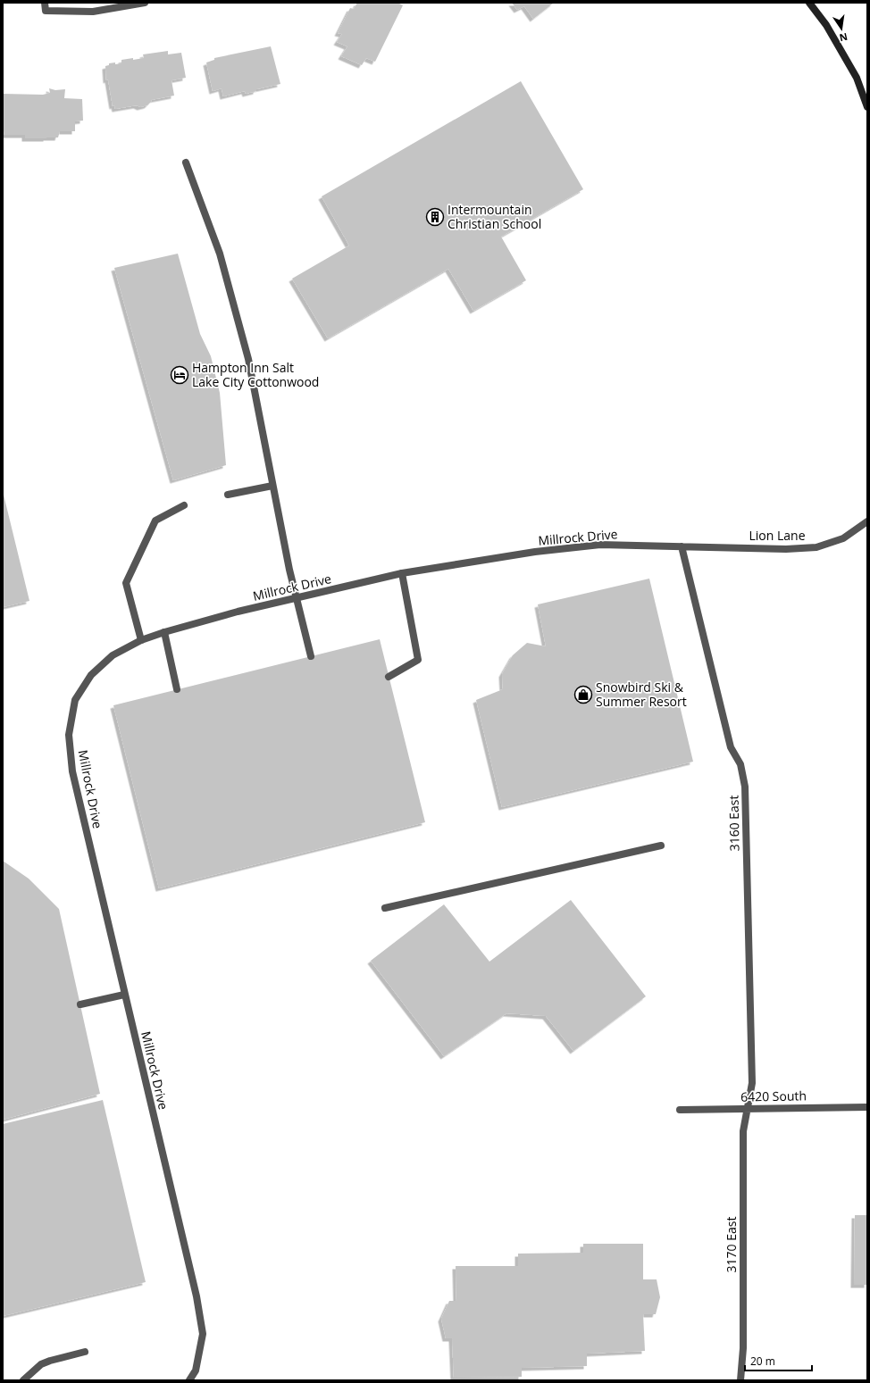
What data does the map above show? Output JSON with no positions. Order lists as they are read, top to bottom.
{
  "streets": {
    "street": [
      "Lion Lane",
      "Millrock Drive",
      "3160 East",
      "6420 South",
      "3170 East"
    ]
  },
  "crossings": [
    ["Lion Lane", "Millrock Drive"],
    ["Lion Lane", "3160 East"],
    ["Millrock Drive", "3160 East"],
    ["3160 East", "6420 South"],
    ["3160 East", "3170 East"],
    ["6420 South", "3170 East"]
  ],
  "places": {
    "building": ["Intermountain Christian School"],
    "hotel": ["Hampton Inn Salt Lake City Cottonwood"],
    "shop": ["Snowbird Ski & Summer Resort"]
  },
  "scale_bar": "20 m",
  "north": "bottom"
}
